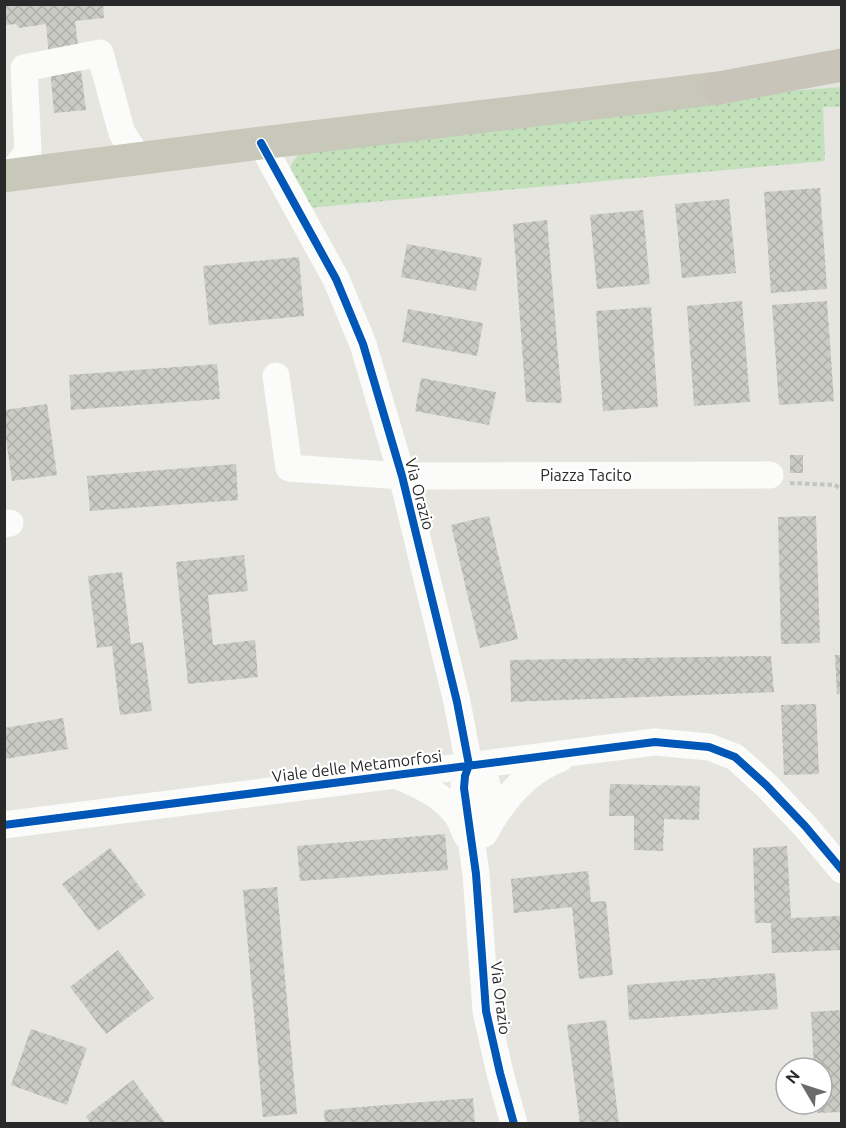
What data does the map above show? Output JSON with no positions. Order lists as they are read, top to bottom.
{
  "streets": {
    "street": ["Piazza Tacito", "Via Orazio", "Viale delle Metamorfosi"]
  },
  "crossings": [
    ["Piazza Tacito", "Via Orazio"],
    ["Via Orazio", "Viale delle Metamorfosi"]
  ],
  "north": "top left"
}
